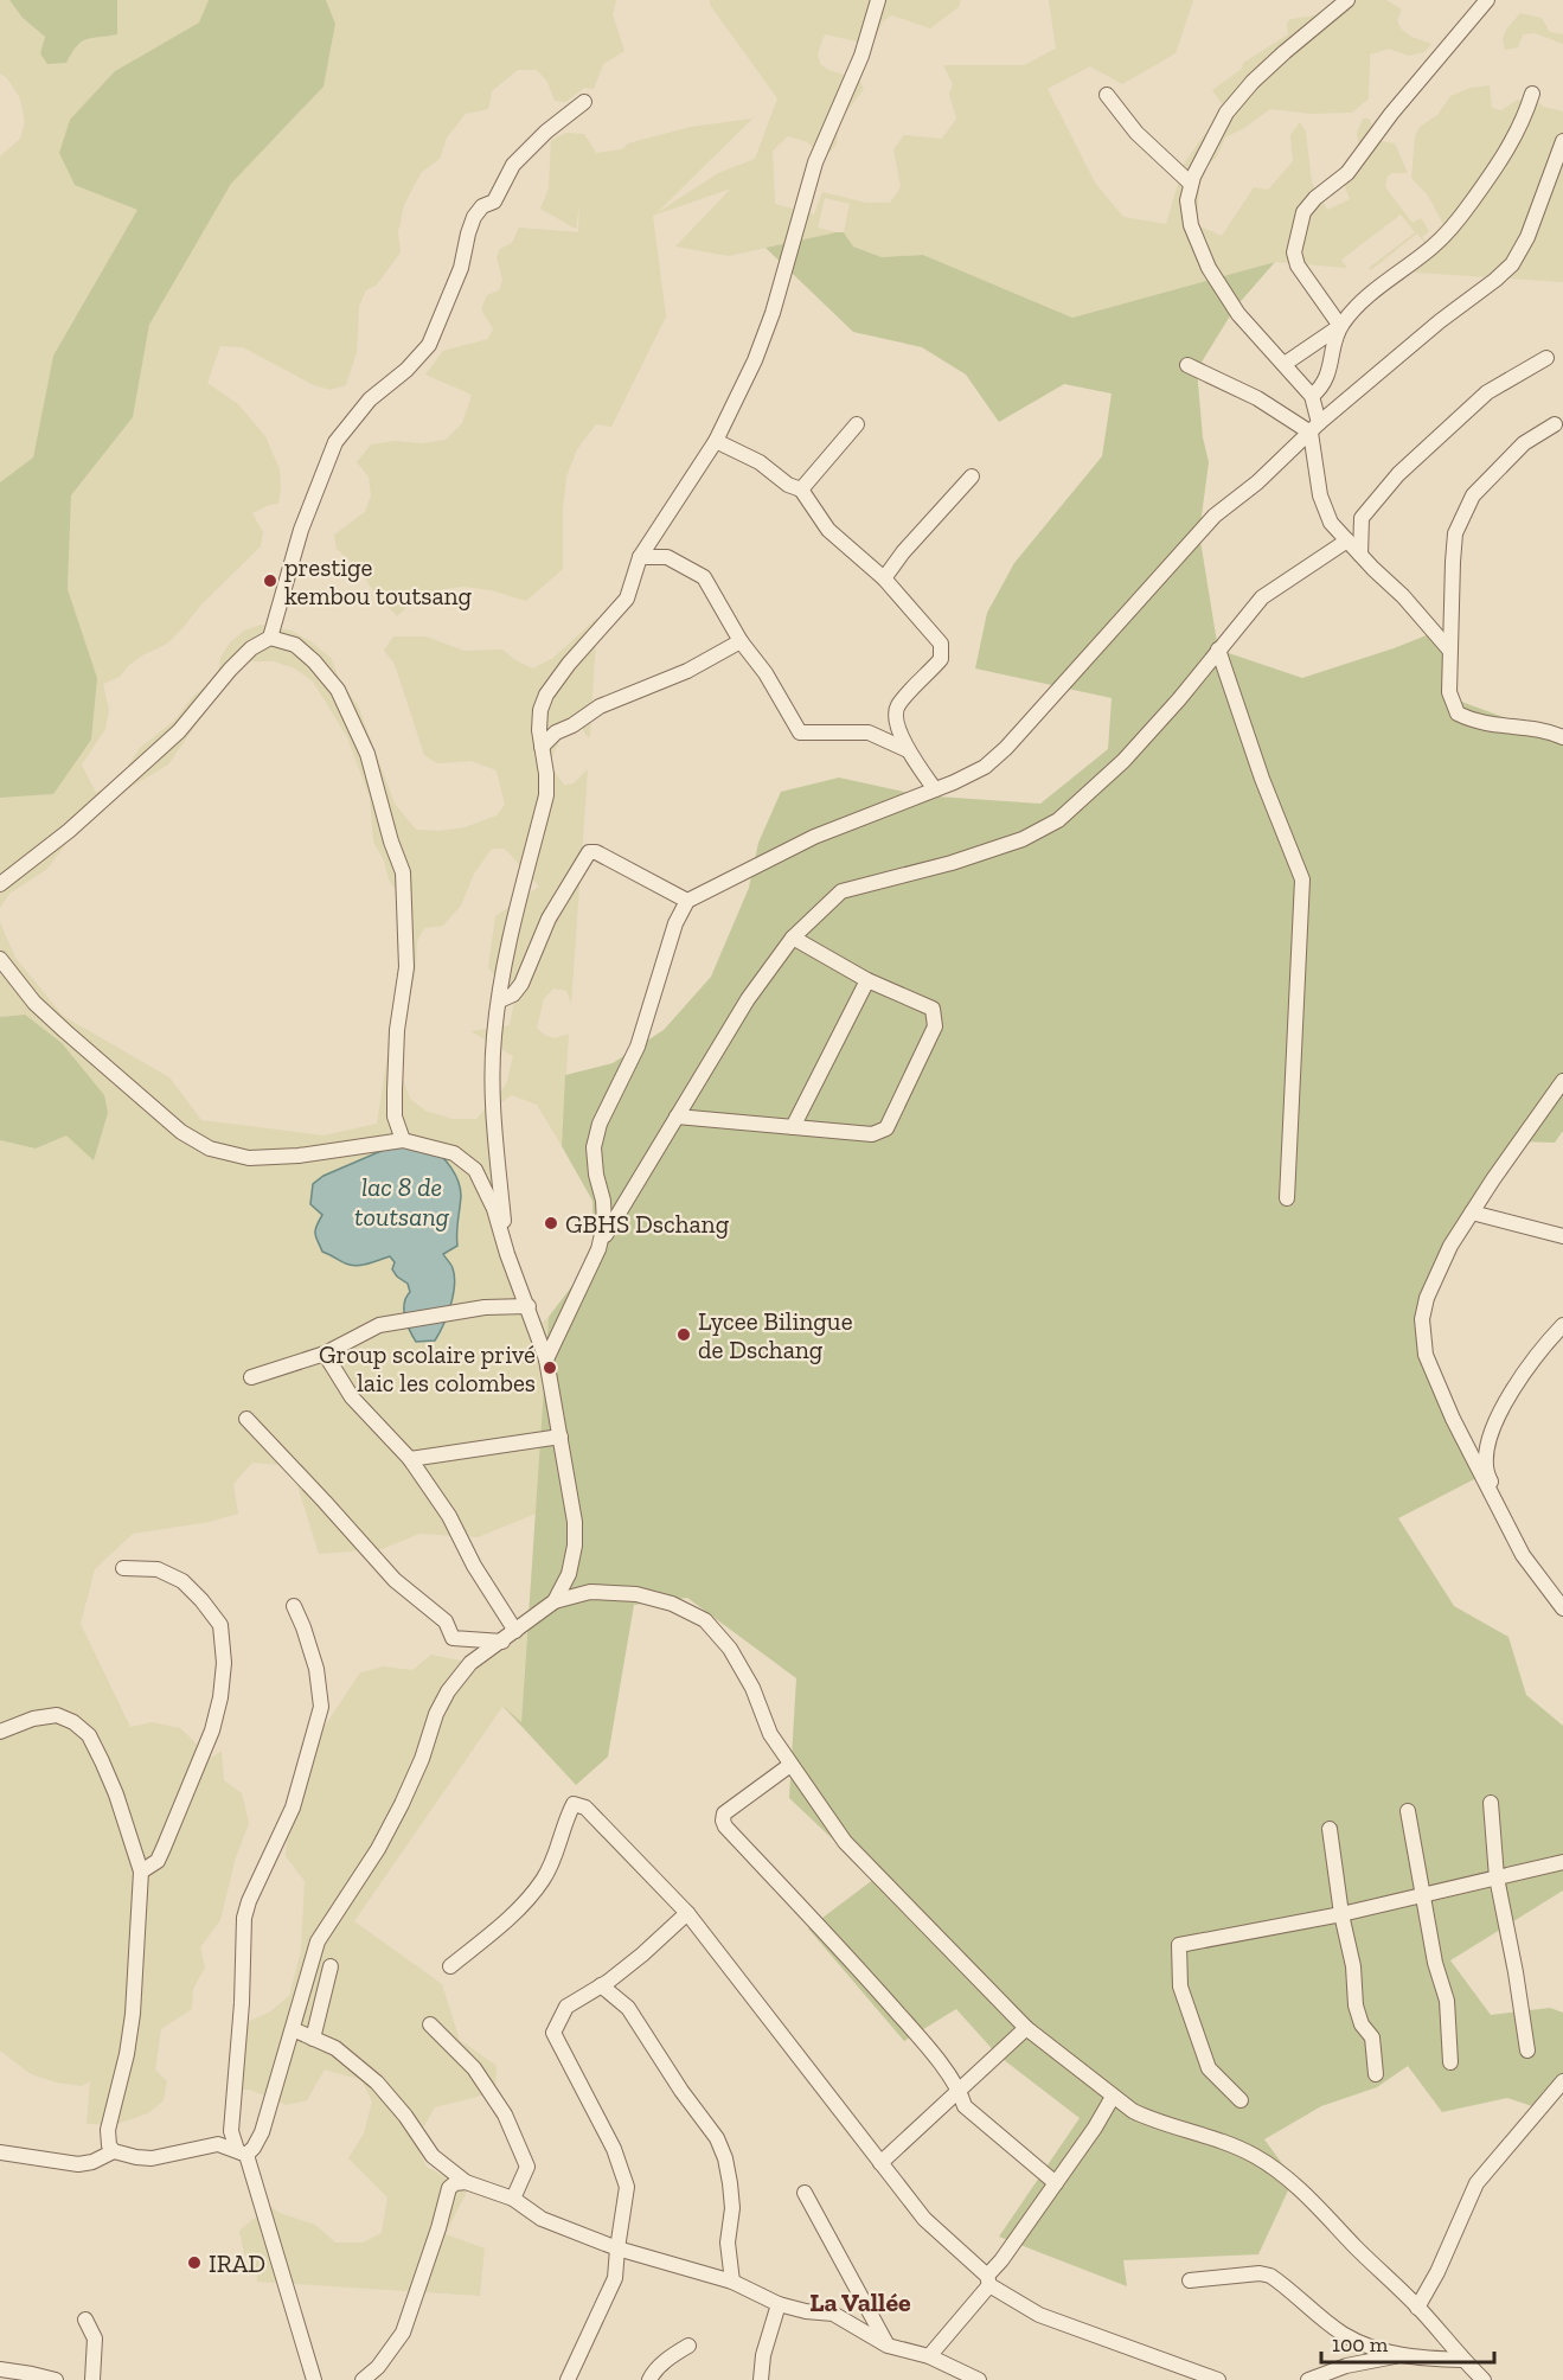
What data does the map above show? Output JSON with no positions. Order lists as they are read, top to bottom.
{
  "districts": ["La Vallée"],
  "water": ["lac 8 de toutsang"],
  "places": [
    "prestige kembou toutsang",
    "GBHS Dschang",
    "Lycee Bilingue de Dschang",
    "Group scolaire privé laic les colombes",
    "IRAD"
  ],
  "scale_bar": "100 m"
}
